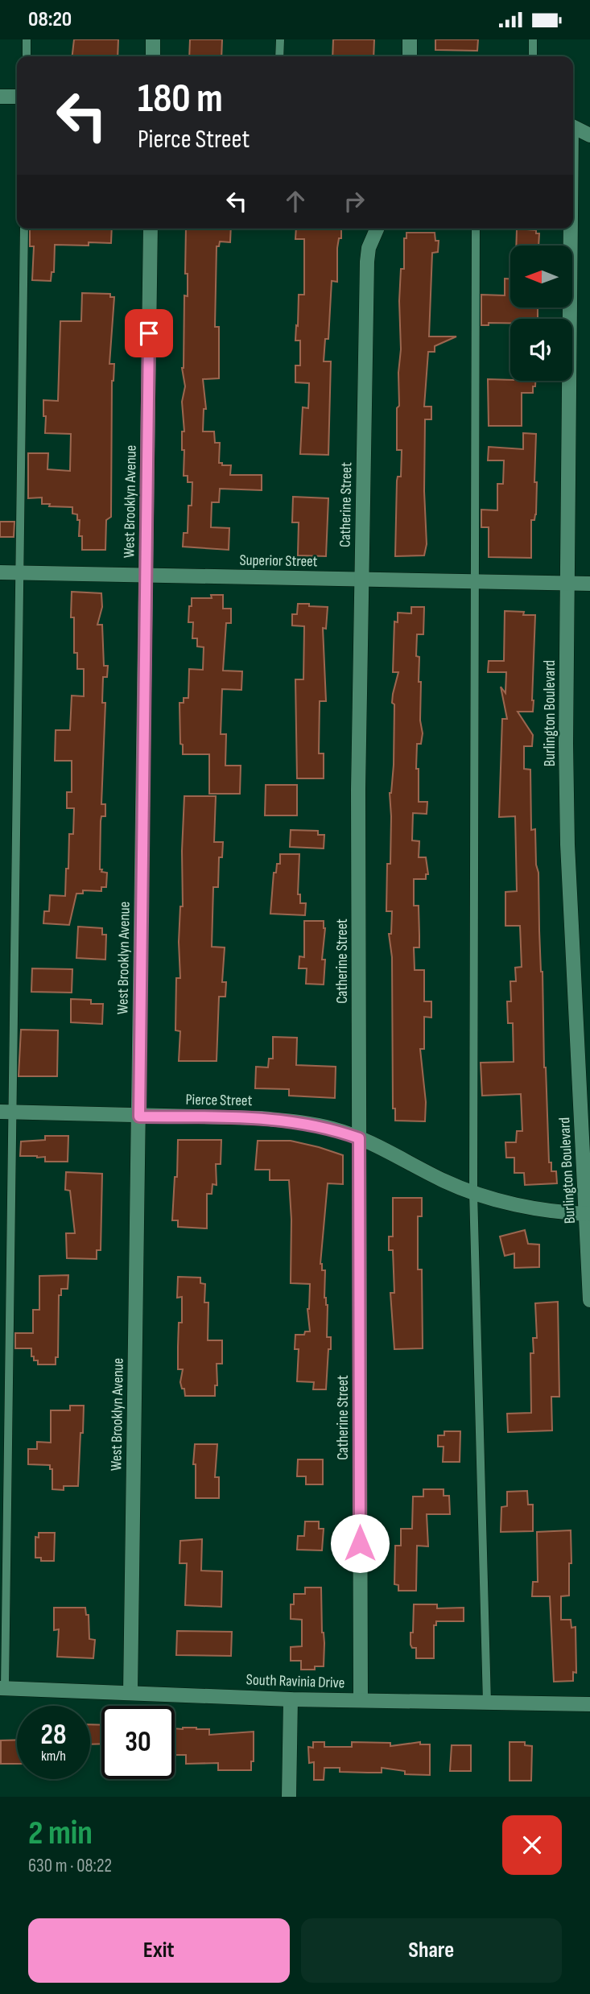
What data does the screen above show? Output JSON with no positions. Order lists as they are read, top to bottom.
{
  "streets": {
    "street": [
      "West Brooklyn Avenue",
      "Catherine Street",
      "Superior Street",
      "Burlington Boulevard",
      "Pierce Street",
      "South Ravinia Drive"
    ]
  },
  "crossings": [
    ["West Brooklyn Avenue", "Superior Street"],
    ["West Brooklyn Avenue", "Pierce Street"],
    ["West Brooklyn Avenue", "South Ravinia Drive"],
    ["Catherine Street", "Superior Street"],
    ["Catherine Street", "Pierce Street"],
    ["Catherine Street", "South Ravinia Drive"],
    ["Superior Street", "Burlington Boulevard"],
    ["Burlington Boulevard", "Pierce Street"]
  ],
  "north": "left",
  "page": {
    "status": "08:20",
    "turn": ["180 m", "Pierce Street"],
    "speed": "28 km/h",
    "limit": "30",
    "heading": ["2 min", "630 m · 08:22"],
    "buttons": ["Exit", "Share"]
  }
}
